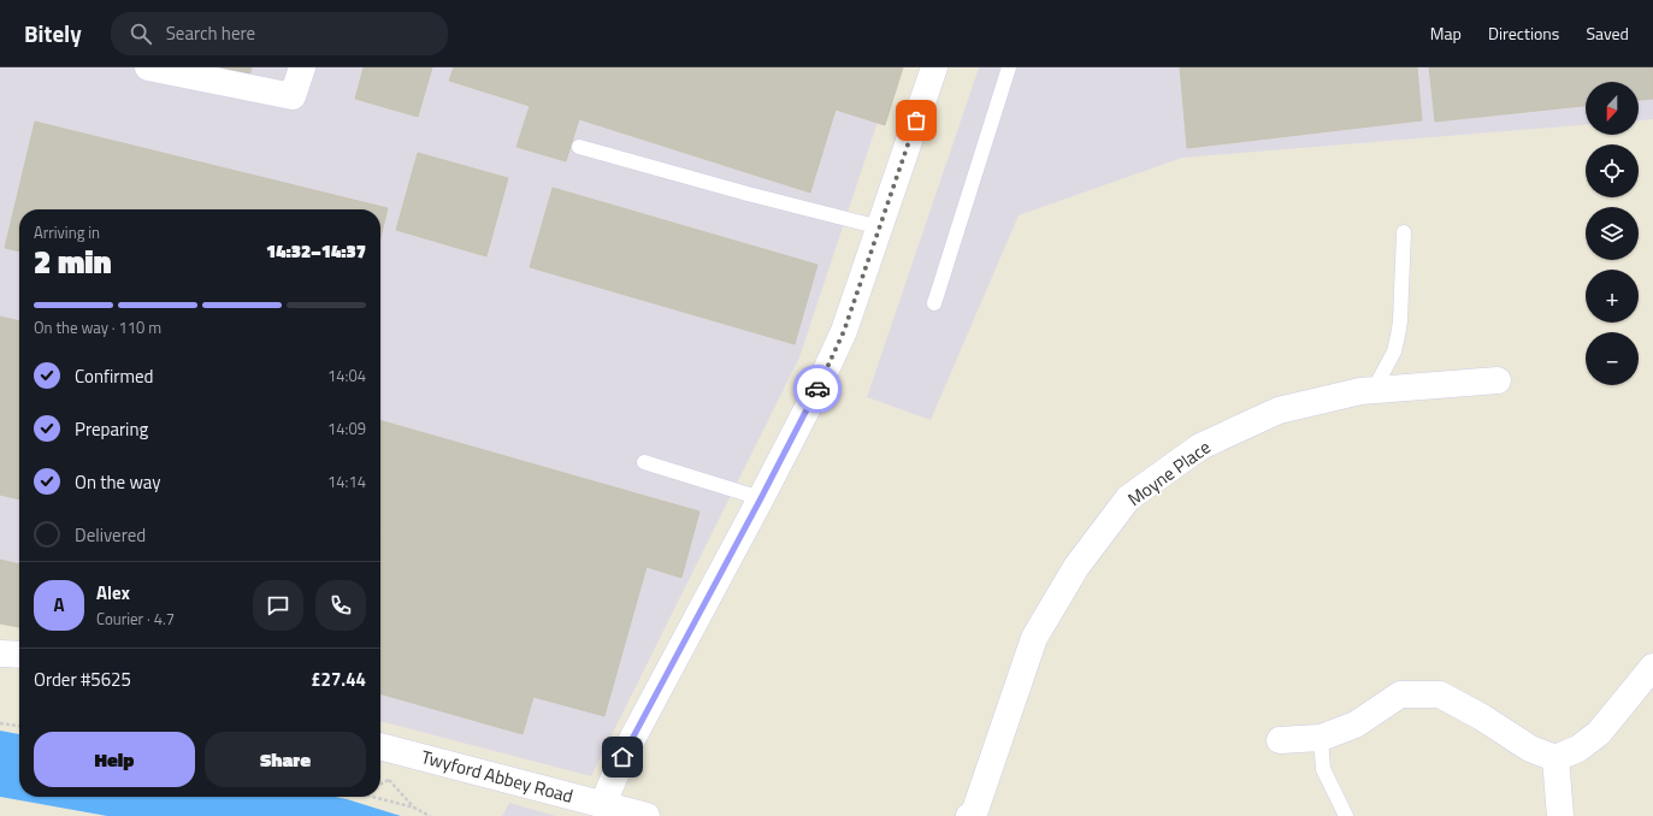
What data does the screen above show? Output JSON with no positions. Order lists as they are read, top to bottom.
{
  "streets": {
    "street": ["Moyne Place", "Twyford Abbey Road"]
  },
  "north": "bottom",
  "page": {
    "header": "Bitely",
    "search": "Search here",
    "nav": ["Map", "Directions", "Saved"],
    "map_buttons": ["+", "−"],
    "heading": ["2 min", "Arriving in", "14:32–14:37"],
    "panel": [
      "Alex",
      "Courier · 4.7",
      "Order #5625",
      "£27.44"
    ],
    "bar": "On the way · 110 m",
    "list": [
      ["Confirmed", "14:04"],
      ["Preparing", "14:09"],
      ["On the way", "14:14"],
      "Delivered"
    ],
    "round": "A",
    "buttons": ["Help", "Share"]
  }
}
